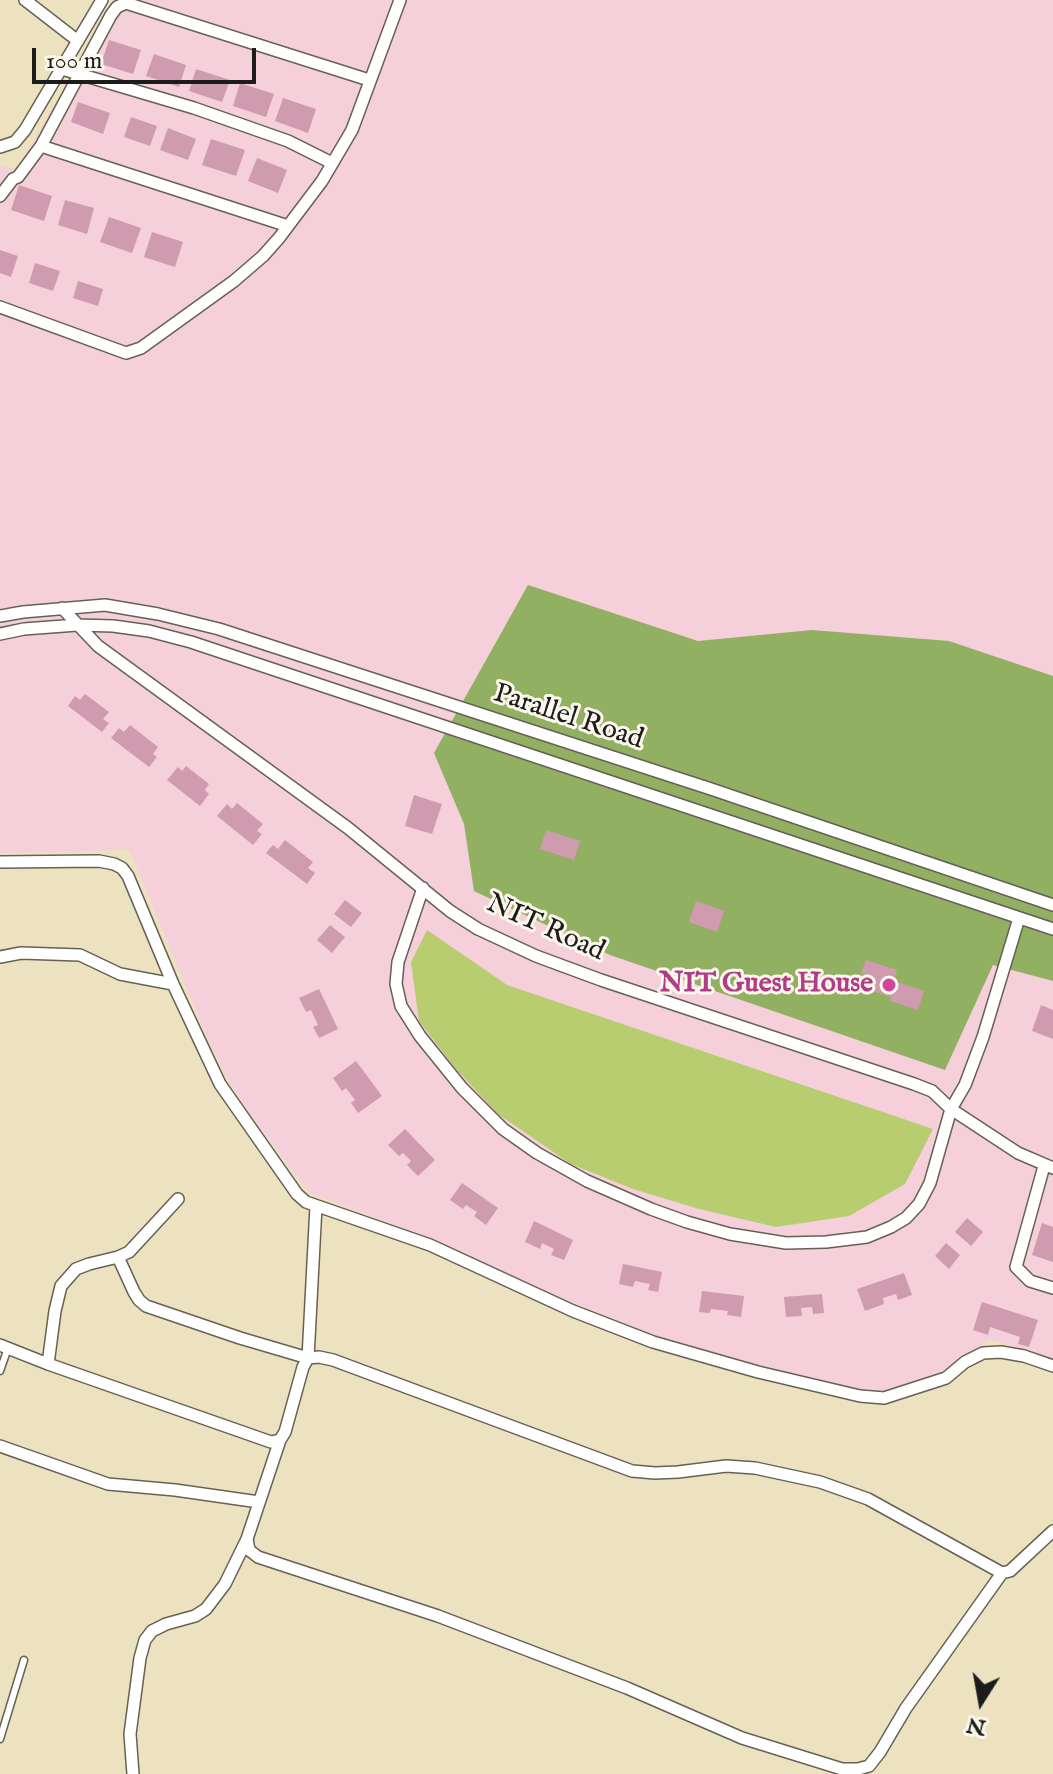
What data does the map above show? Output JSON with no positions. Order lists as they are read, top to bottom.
{
  "streets": {
    "street": ["Parallel Road", "NIT Road"]
  },
  "crossings": [
    ["Parallel Road", "NIT Road"]
  ],
  "places": ["NIT Guest House"],
  "scale_bar": "100 m",
  "north": "bottom"
}
